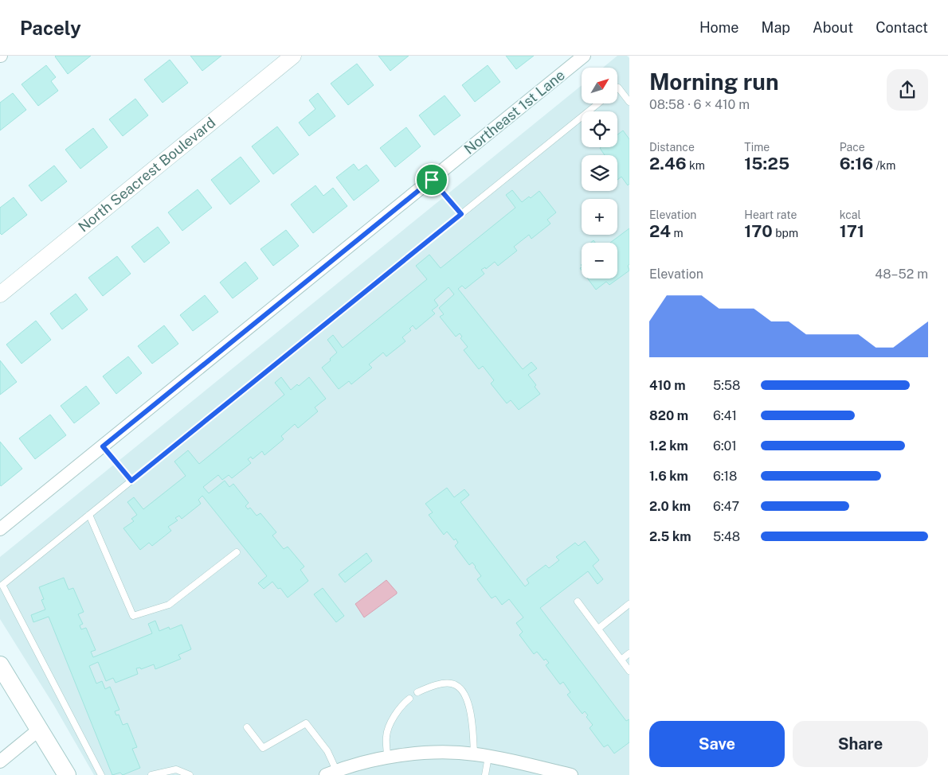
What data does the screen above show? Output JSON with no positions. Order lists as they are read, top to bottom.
{
  "streets": {
    "street": ["Northeast 1st Lane", "North Seacrest Boulevard"]
  },
  "north": "top right",
  "page": {
    "header": "Pacely",
    "nav": [
      "Home",
      "Map",
      "About",
      "Contact"
    ],
    "heading": ["Morning run", "08:58 · 6 × 410 m"],
    "map_buttons": ["+", "−"],
    "stats": [
      ["Distance", "2.46 km"],
      ["Time", "15:25"],
      ["Pace", "6:16 /km"],
      ["Elevation", "24 m"],
      ["Heart rate", "170 bpm"],
      ["kcal", "171"]
    ],
    "chart": ["Elevation", "48–52 m"],
    "list": [
      {
        "name": "410 m",
        "note": "5:58"
      },
      {
        "name": "820 m",
        "note": "6:41"
      },
      {
        "name": "1.2 km",
        "note": "6:01"
      },
      {
        "name": "1.6 km",
        "note": "6:18"
      },
      {
        "name": "2.0 km",
        "note": "6:47"
      },
      {
        "name": "2.5 km",
        "note": "5:48"
      }
    ],
    "buttons": ["Save", "Share"]
  }
}
